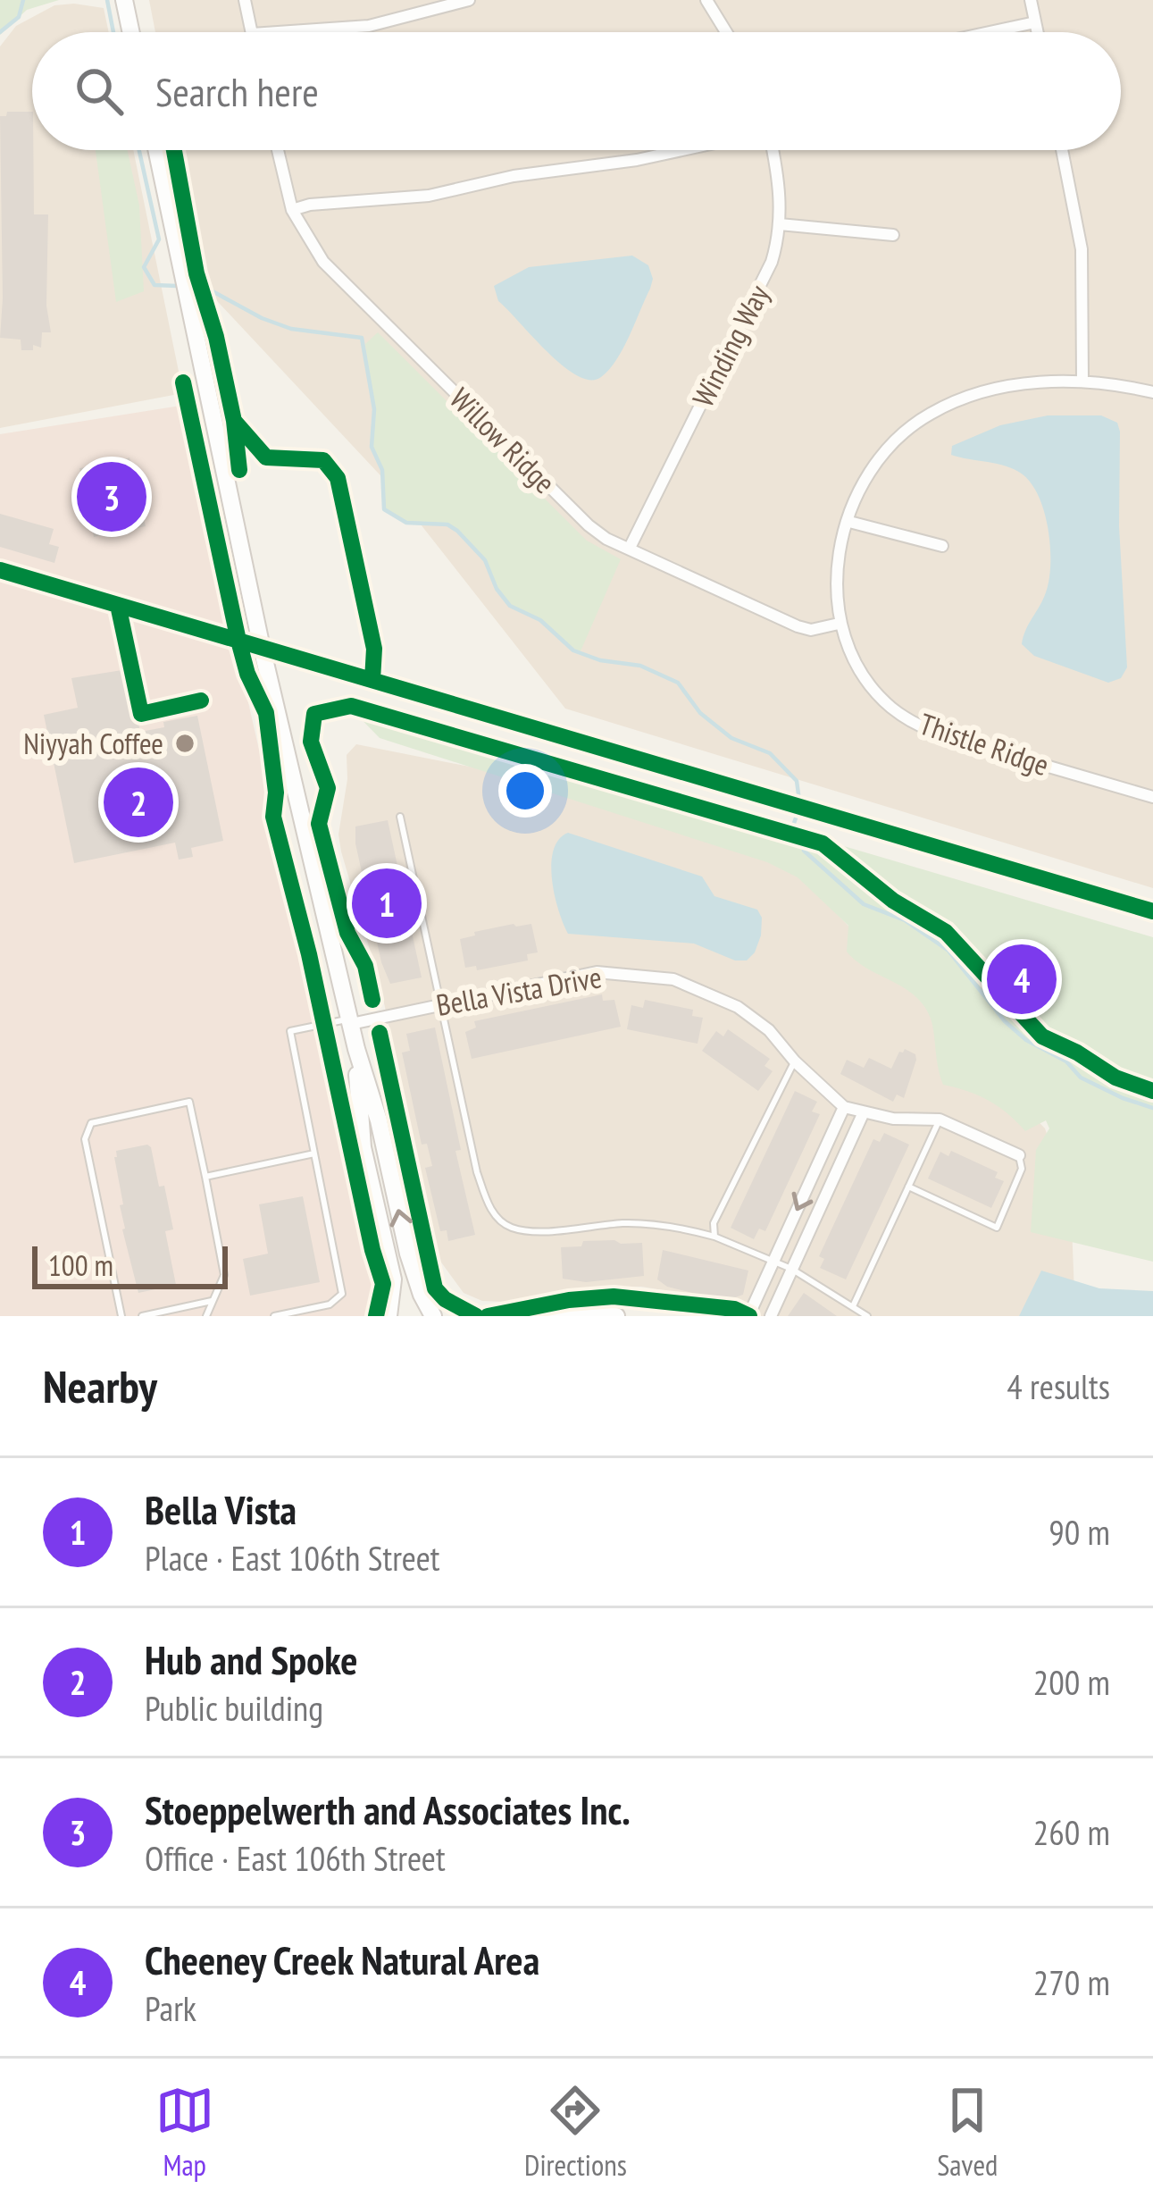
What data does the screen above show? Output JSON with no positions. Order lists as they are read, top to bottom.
{
  "streets": {
    "street": [
      "Winding Way",
      "Willow Ridge",
      "Thistle Ridge",
      "Bella Vista Drive"
    ]
  },
  "crossings": [
    ["Winding Way", "Willow Ridge"],
    ["Willow Ridge", "Thistle Ridge"]
  ],
  "places": ["Niyyah Coffee"],
  "scale_bar": "100 m",
  "page": {
    "search": "Search here",
    "pins": [
      "3",
      "2",
      "1",
      "4"
    ],
    "scale": "100 m",
    "heading": ["Nearby", "4 results"],
    "list": [
      {
        "mark": "1",
        "name": "Bella Vista",
        "note": "Place · East 106th Street",
        "value": "90 m"
      },
      {
        "mark": "2",
        "name": "Hub and Spoke",
        "note": "Public building",
        "value": "200 m"
      },
      {
        "mark": "3",
        "name": "Stoeppelwerth and Associates Inc.",
        "note": "Office · East 106th Street",
        "value": "260 m"
      },
      {
        "mark": "4",
        "name": "Cheeney Creek Natural Area",
        "note": "Park",
        "value": "270 m"
      }
    ],
    "nav": ["Map", "Directions", "Saved"]
  }
}
